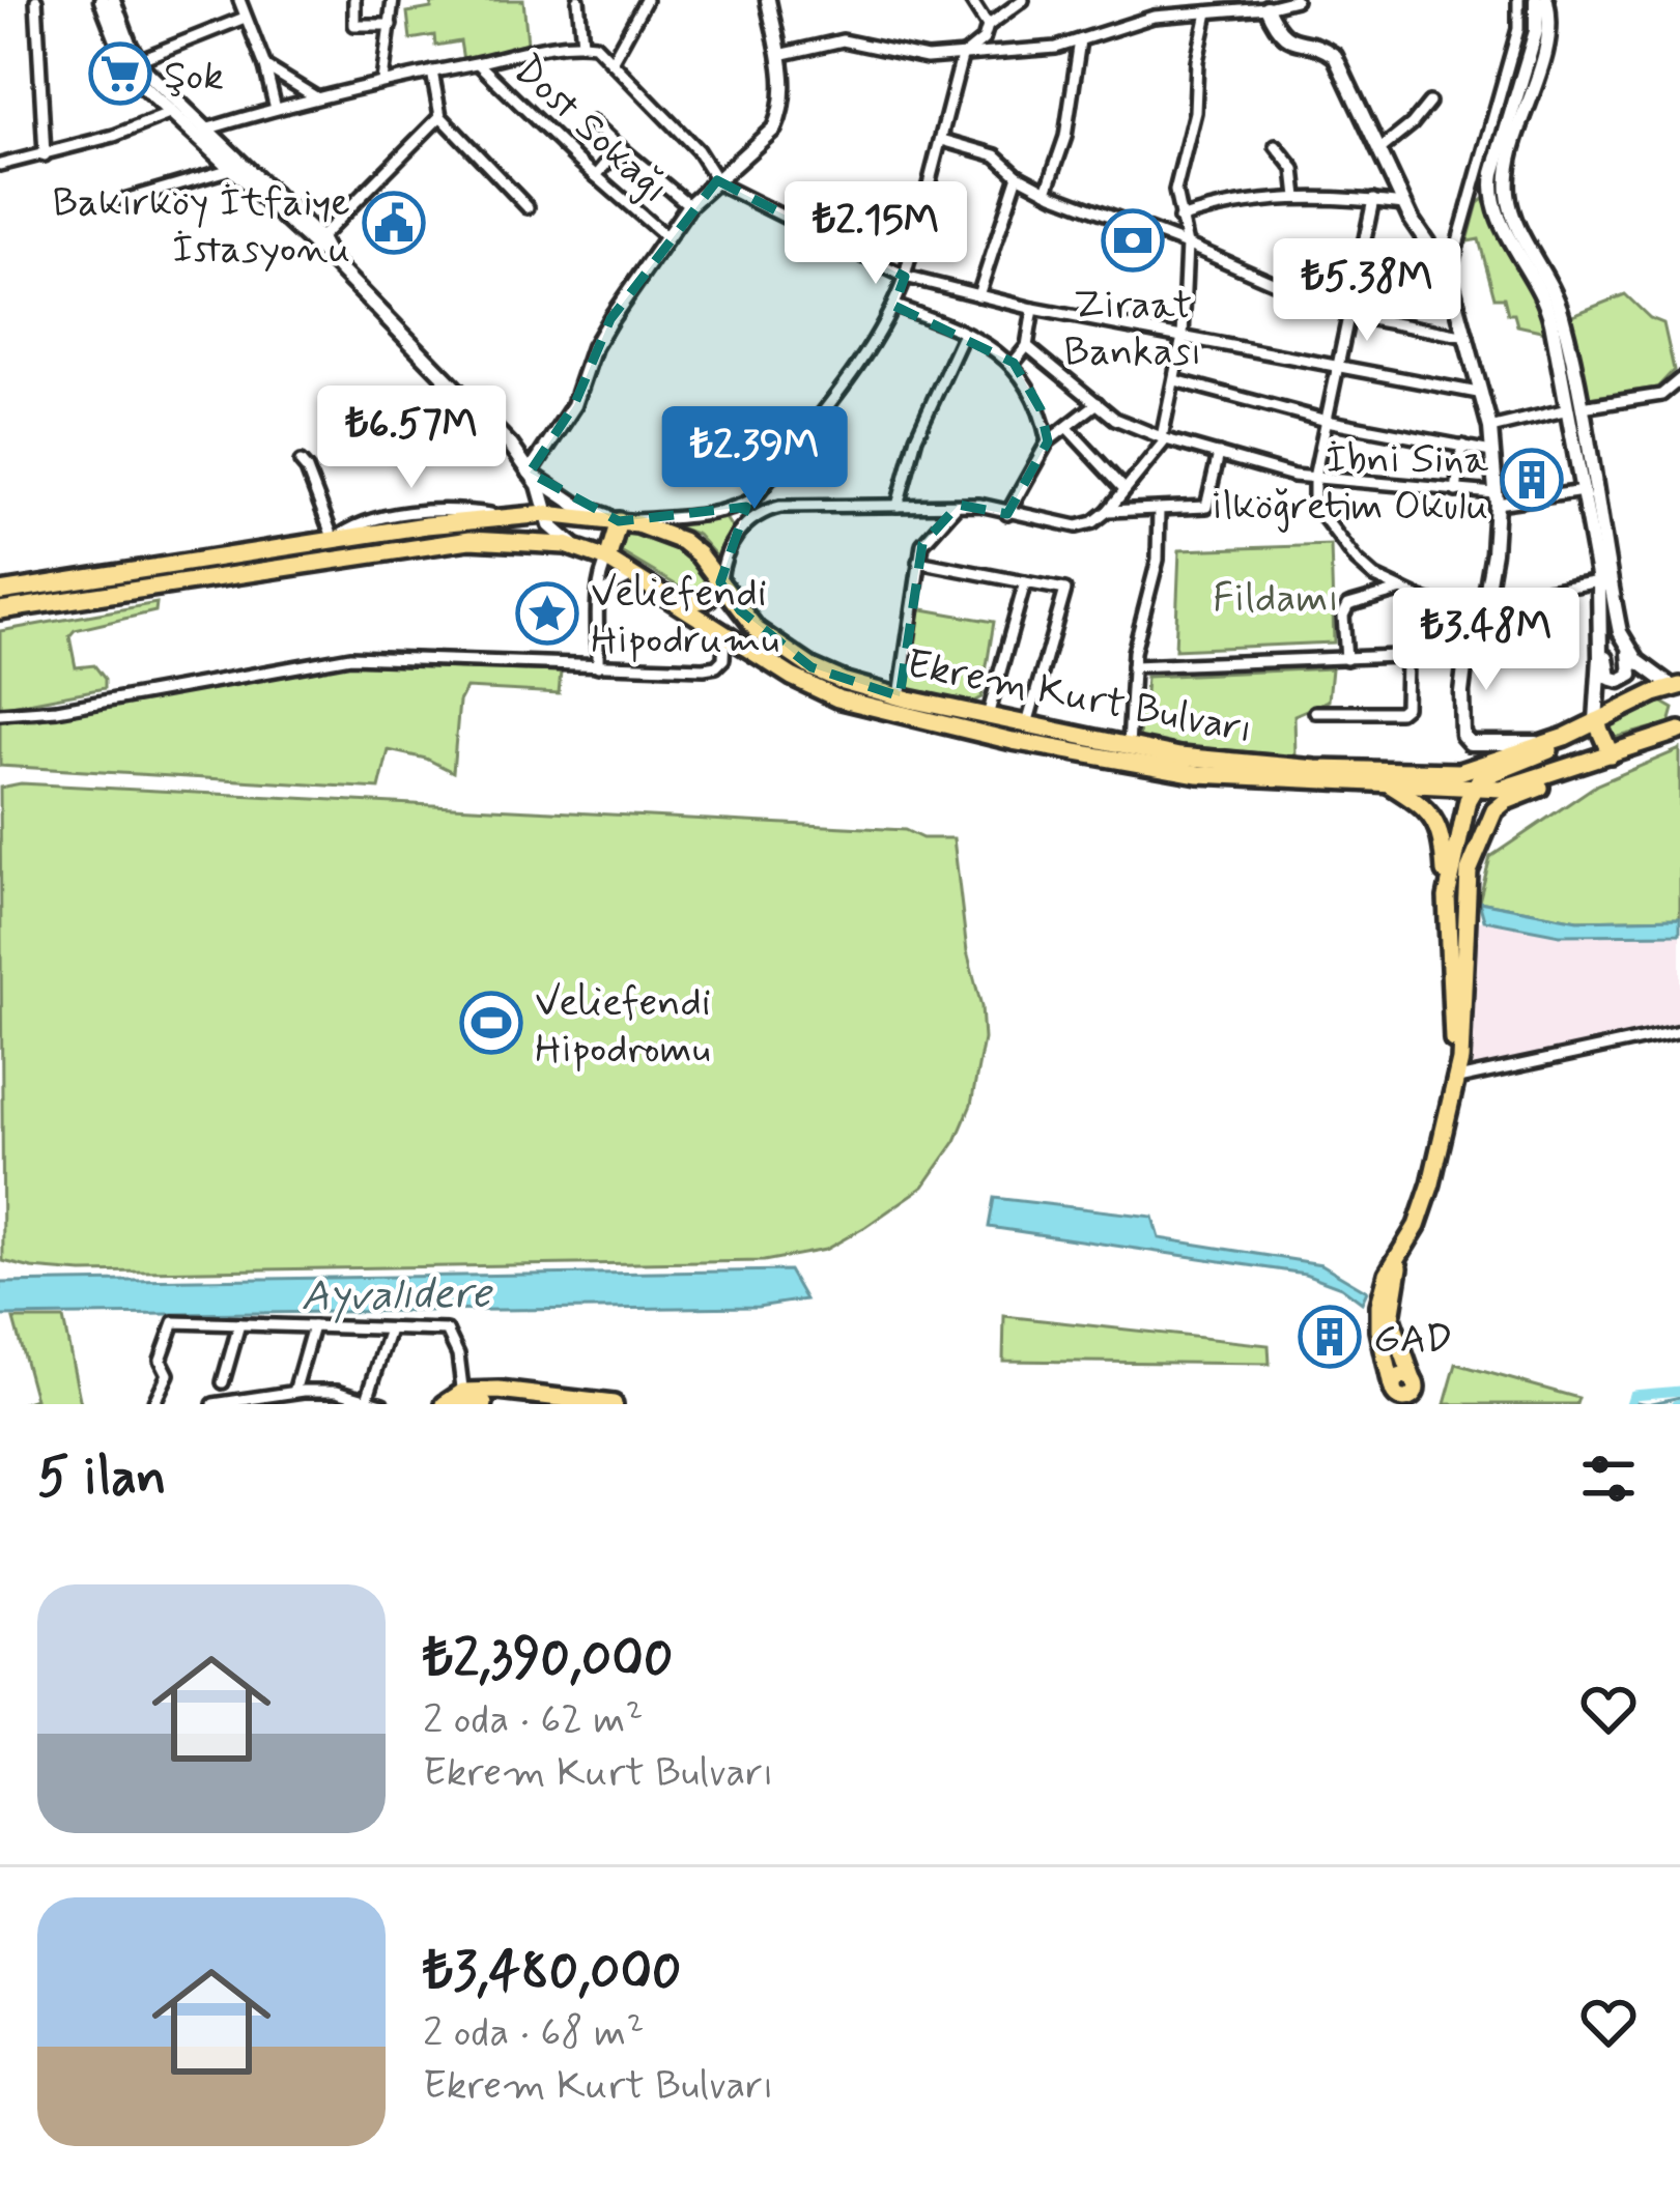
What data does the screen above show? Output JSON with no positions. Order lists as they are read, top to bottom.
{
  "streets": {
    "main road": ["Ekrem Kurt Bulvarı"],
    "street": ["Dost Sokağı"]
  },
  "water": ["Ayvalıdere"],
  "parks": ["Fildamı"],
  "places": {
    "supermarket": ["Şok"],
    "public building": ["Bakırköy İtfaiye İstasyonu"],
    "bank": ["Ziraat Bankası"],
    "building": ["İbni Sina ilköğretim Okulu", "GAD"],
    "place": ["Veliefendi Hipodrumu"],
    "sports": ["Veliefendi Hipodromu"]
  },
  "page": {
    "price": [
      "₺2.15M",
      "₺5.38M",
      "₺6.57M",
      "₺2.39M",
      "₺3.48M"
    ],
    "heading": "5 ilan",
    "list": [
      {
        "name": "₺2,390,000",
        "note": "2 oda · 62 m² · Ekrem Kurt Bulvarı"
      },
      {
        "name": "₺3,480,000",
        "note": "2 oda · 68 m² · Ekrem Kurt Bulvarı"
      }
    ]
  }
}
